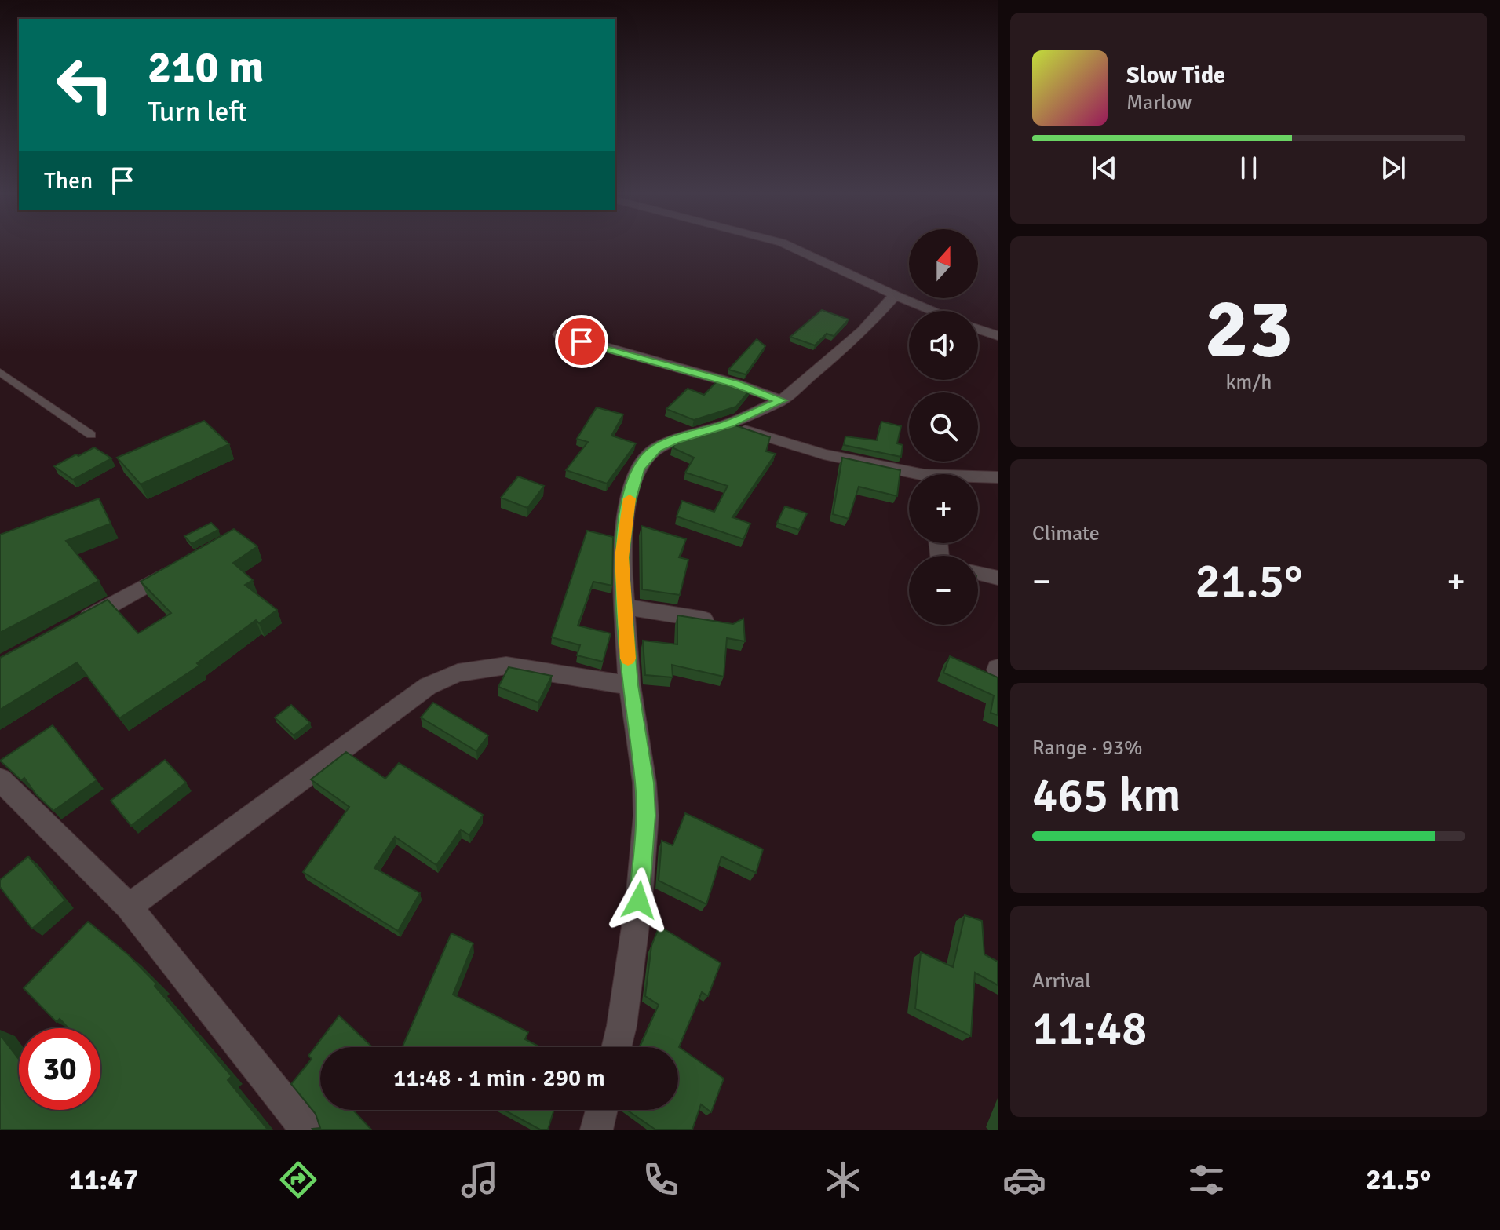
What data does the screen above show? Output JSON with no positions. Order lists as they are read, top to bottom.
{
  "north": "top",
  "page": {
    "turn": ["210 m", "Turn left"],
    "song": ["Slow Tide", "Marlow"],
    "then": "Then",
    "map_buttons": ["+", "−"],
    "tile": [
      ["23", "km/h"],
      "Climate",
      ["Range · 93%", "465 km"],
      ["Arrival", "11:48"]
    ],
    "heat": ["−", "21.5°", "+"],
    "limit": "30",
    "trip": "11:48 · 1 min · 290 m",
    "tabs": ["11:47", "21.5°"]
  }
}
